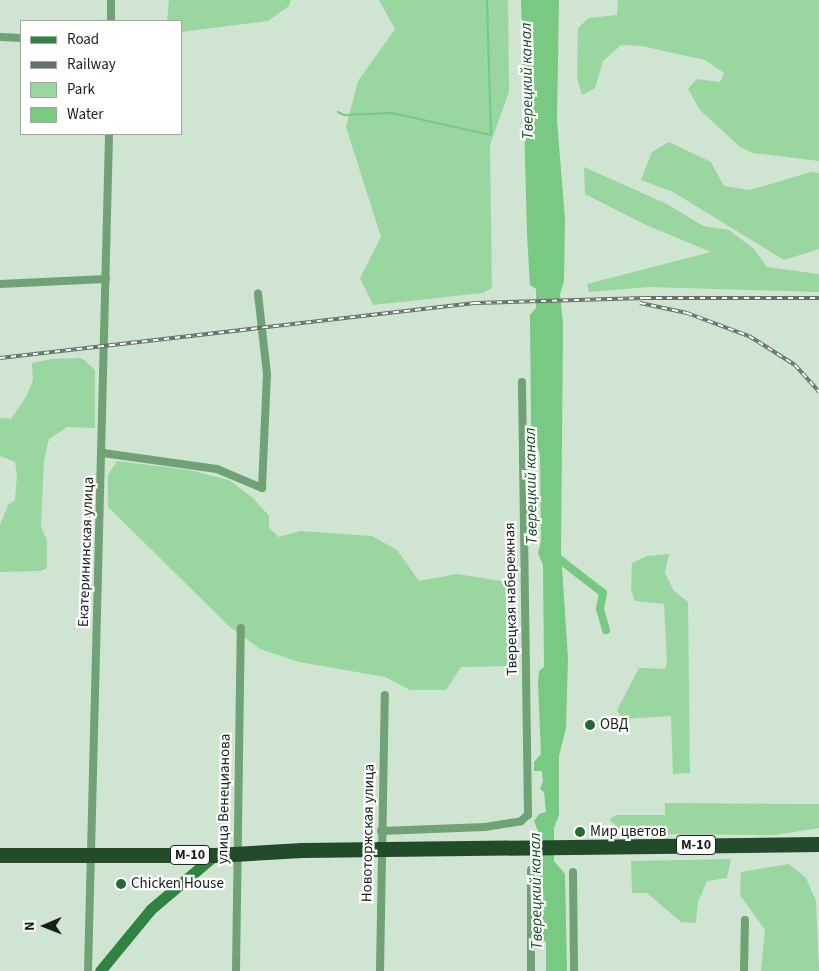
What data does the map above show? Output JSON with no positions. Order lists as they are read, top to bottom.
{
  "streets": {
    "highway": ["М-10"],
    "street": [
      "Екатерининская улица",
      "Тверецкая набережная",
      "улица Венецианова",
      "Новоторжская улица"
    ]
  },
  "crossings": [
    ["Екатерининская улица", "М-10"],
    ["Тверецкая набережная", "Новоторжская улица"],
    ["улица Венецианова", "М-10"],
    ["Новоторжская улица", "М-10"]
  ],
  "water": ["Тверецкий канал"],
  "places": ["ОВД", "Мир цветов", "Chicken House"],
  "legend": [
    "Road",
    "Railway",
    "Park",
    "Water"
  ],
  "north": "left"
}
